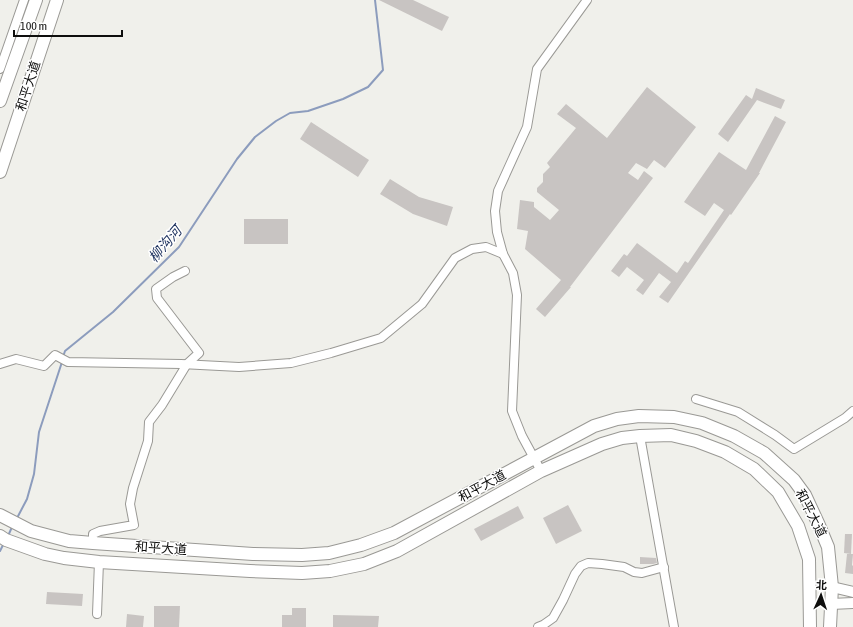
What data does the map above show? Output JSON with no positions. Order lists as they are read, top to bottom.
{
  "streets": {
    "highway": ["和平大道"]
  },
  "water": ["柳沟河"],
  "scale_bar": "100 m",
  "north": "top"
}
